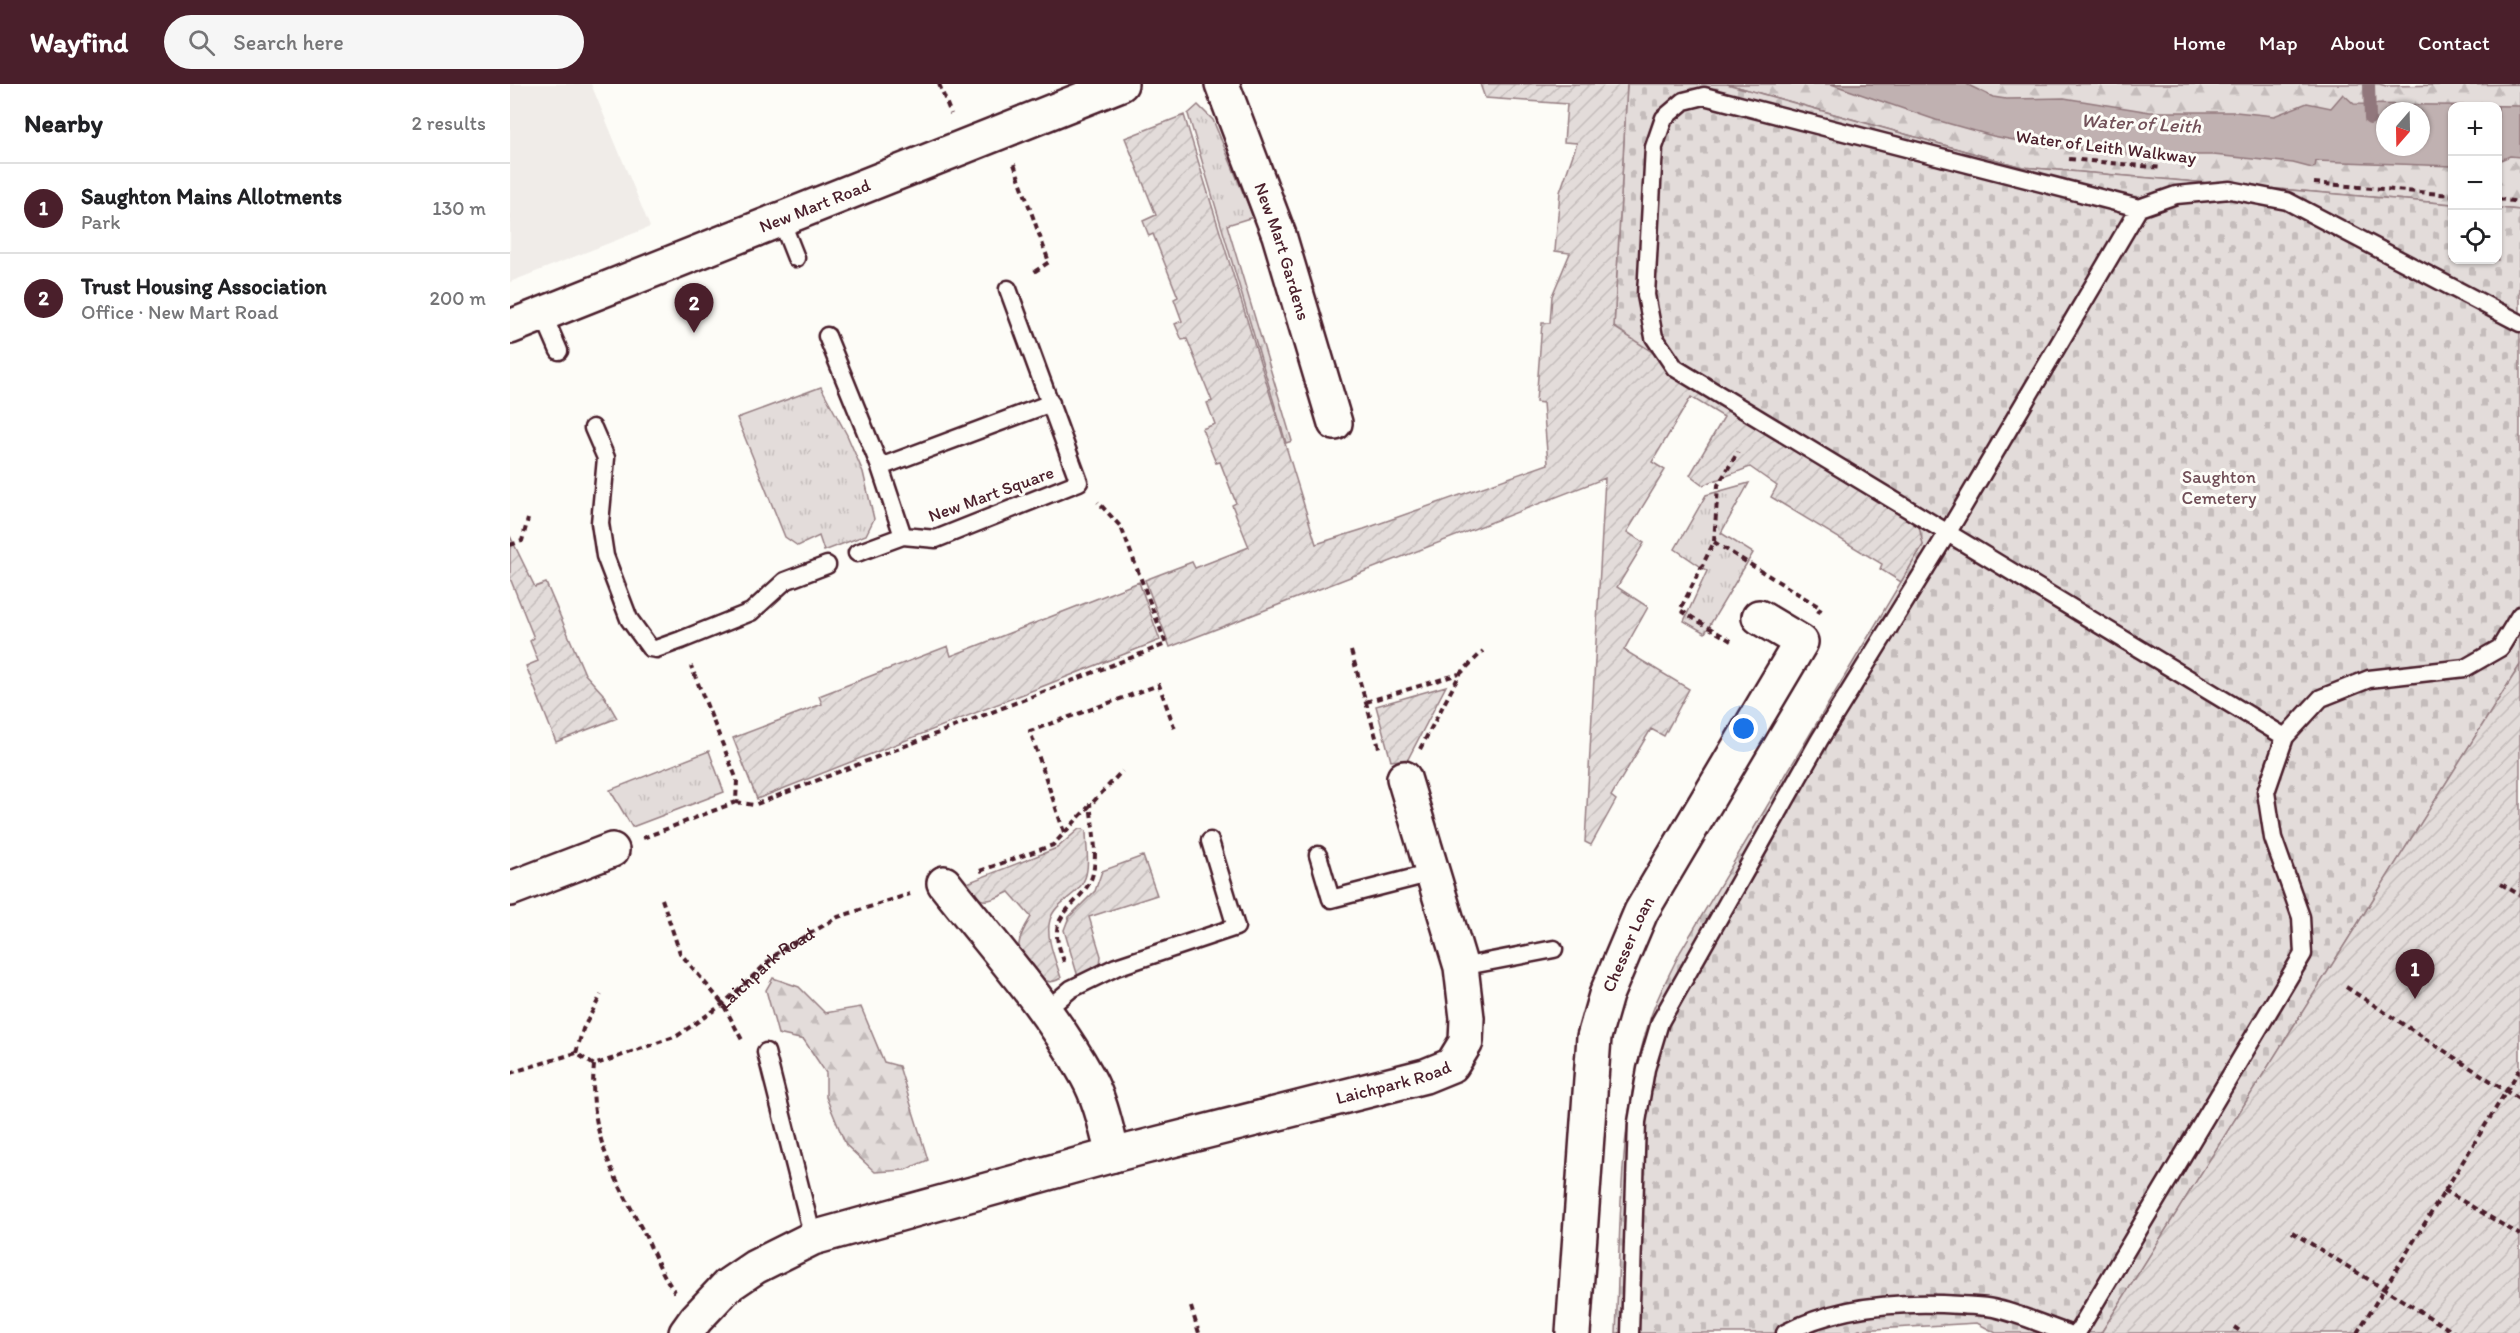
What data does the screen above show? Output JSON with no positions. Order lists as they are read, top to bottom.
{
  "streets": {
    "street": [
      "New Mart Road",
      "New Mart Gardens",
      "Chesser Loan",
      "Laichpark Road"
    ],
    "lane": ["New Mart Square"],
    "path": ["Water of Leith Walkway"]
  },
  "water": ["Water of Leith"],
  "parks": ["Saughton Cemetery"],
  "north": "bottom",
  "page": {
    "header": "Wayfind",
    "search": "Search here",
    "nav": [
      "Home",
      "Map",
      "About",
      "Contact"
    ],
    "heading": ["Nearby", "2 results"],
    "map_buttons": ["+", "−"],
    "list": [
      {
        "mark": "1",
        "name": "Saughton Mains Allotments",
        "note": "Park",
        "value": "130 m"
      },
      {
        "mark": "2",
        "name": "Trust Housing Association",
        "note": "Office · New Mart Road",
        "value": "200 m"
      }
    ],
    "pins": ["2", "1"]
  }
}
